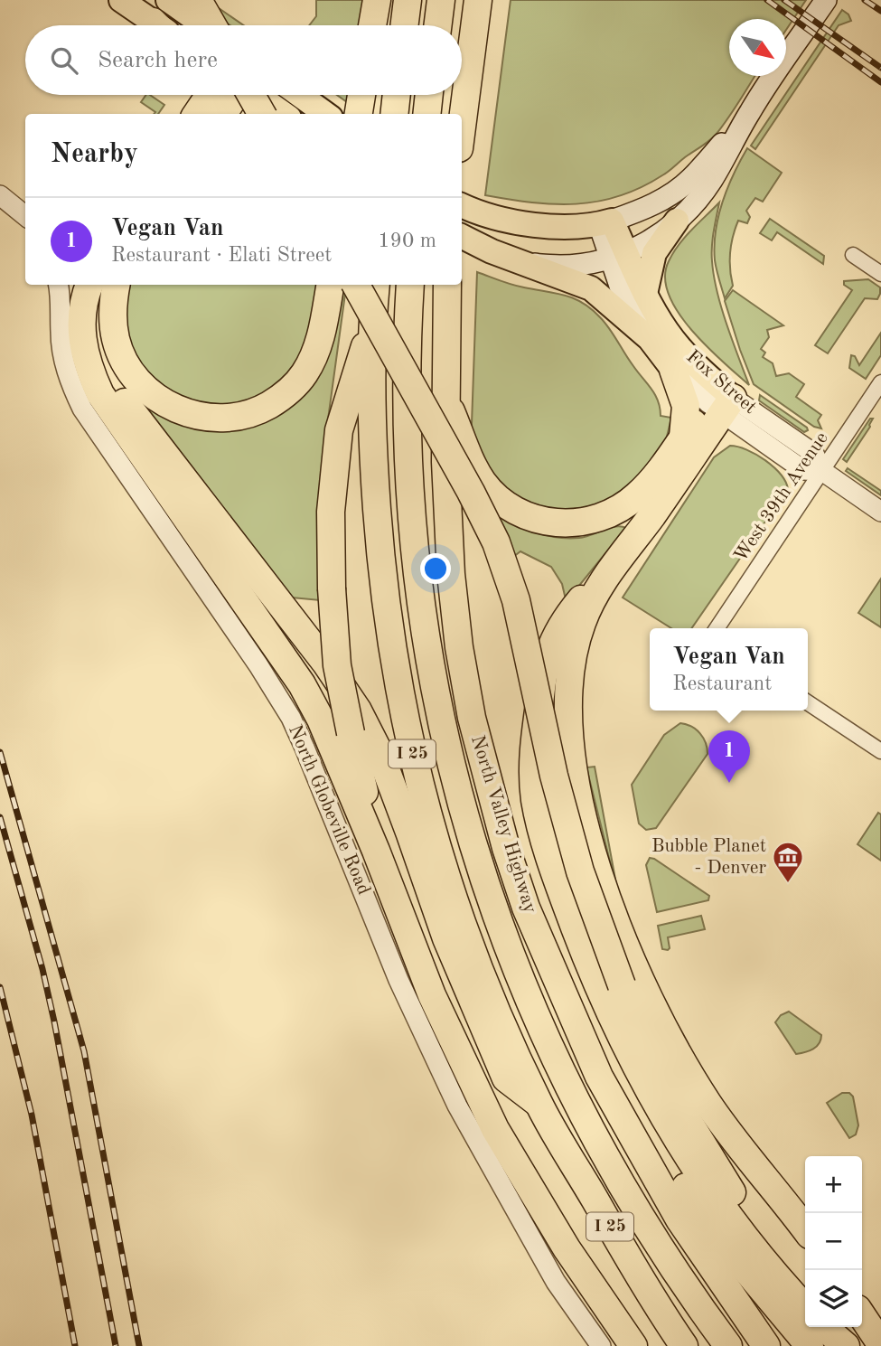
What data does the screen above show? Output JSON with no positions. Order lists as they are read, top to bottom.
{
  "streets": {
    "highway": ["I 25", "North Valley Highway"],
    "main road": ["Fox Street"],
    "street": ["West 39th Avenue", "North Globeville Road"]
  },
  "crossings": [
    ["Fox Street", "West 39th Avenue"]
  ],
  "places": {
    "museum": ["Bubble Planet - Denver"]
  },
  "north": "bottom right",
  "page": {
    "search": "Search here",
    "heading": "Nearby",
    "list": [
      {
        "mark": "1",
        "name": "Vegan Van",
        "note": "Restaurant · Elati Street",
        "value": "190 m"
      }
    ],
    "popup": ["Vegan Van", "Restaurant"],
    "pins": "1",
    "map_buttons": ["+", "−"]
  }
}
